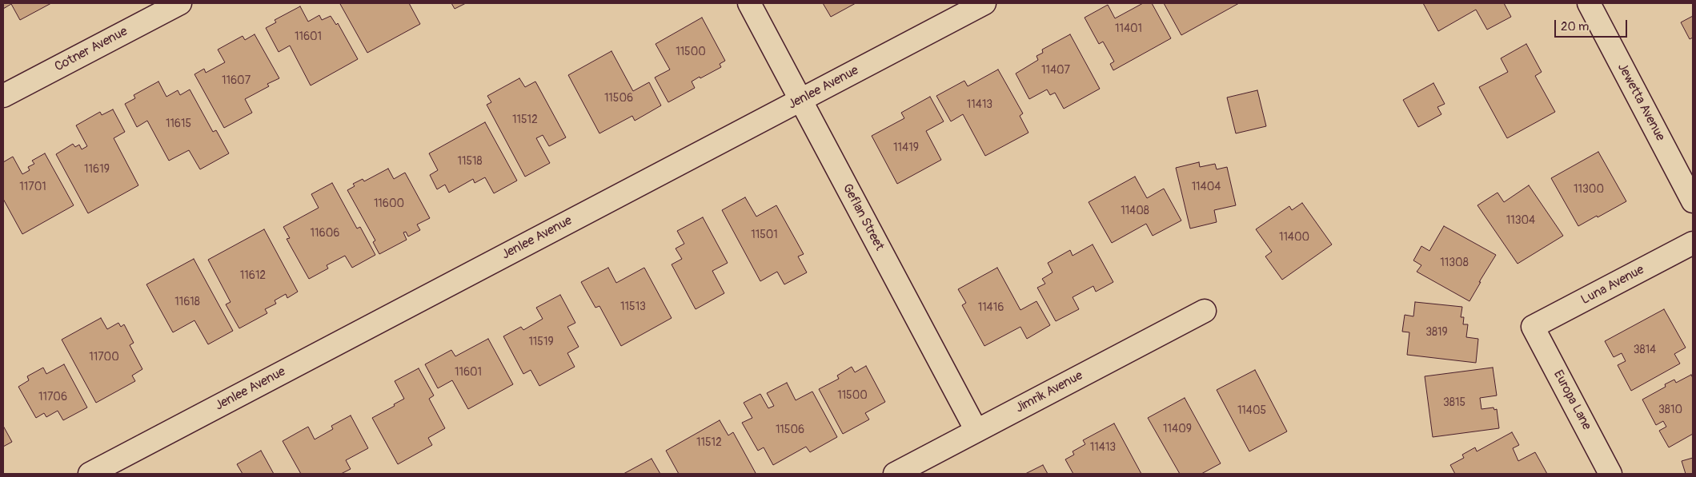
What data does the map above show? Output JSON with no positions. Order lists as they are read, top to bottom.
{
  "streets": {
    "street": [
      "Cotner Avenue",
      "Jenlee Avenue",
      "Jewetta Avenue",
      "Geflan Street",
      "Luna Avenue",
      "Jimrik Avenue",
      "Europa Lane"
    ]
  },
  "crossings": [
    ["Jenlee Avenue", "Geflan Street"],
    ["Geflan Street", "Jimrik Avenue"],
    ["Luna Avenue", "Europa Lane"]
  ],
  "house_numbers": [
    "11401",
    "11601",
    "11500",
    "11407",
    "11607",
    "11506",
    "11413",
    "11512",
    "11615",
    "11419",
    "11518",
    "11619",
    "11701",
    "11404",
    "11300",
    "11600",
    "11408",
    "11304",
    "11606",
    "11501",
    "11400",
    "11308",
    "11612",
    "11618",
    "11513",
    "11416",
    "3819",
    "11519",
    "3814",
    "11700",
    "11601",
    "11500",
    "11706",
    "3815",
    "3810",
    "11405",
    "11409",
    "11506",
    "11512",
    "11413"
  ],
  "scale_bar": "20 m"
}
